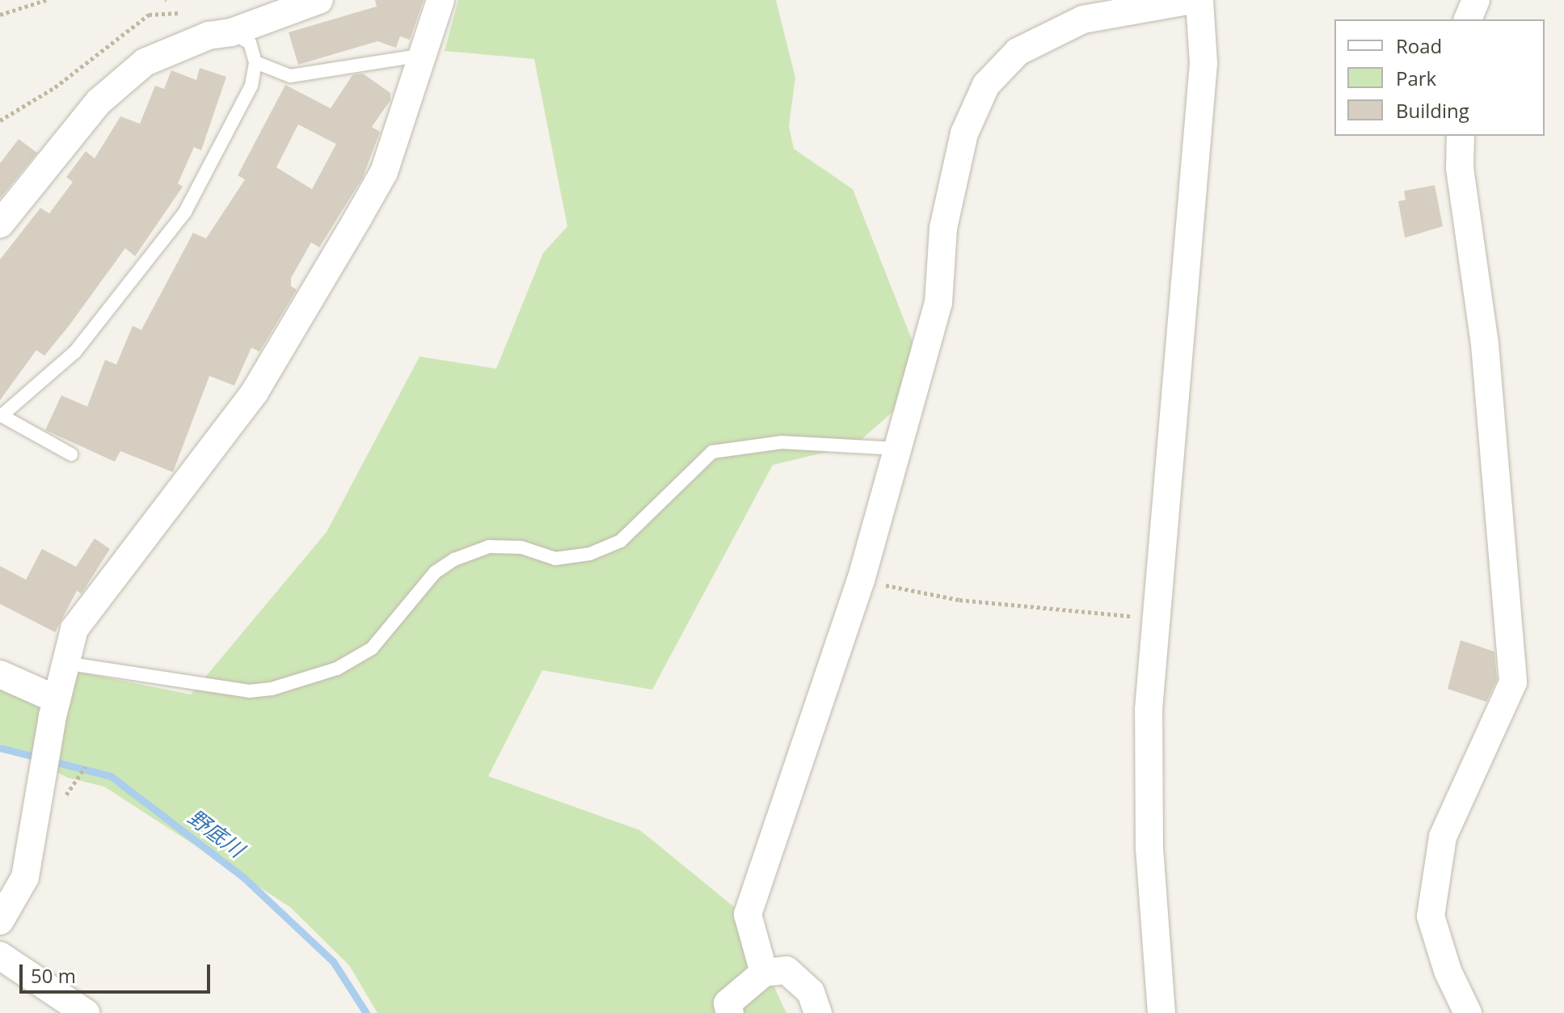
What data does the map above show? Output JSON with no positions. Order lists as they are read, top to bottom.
{
  "water": ["野底川"],
  "legend": ["Road", "Park", "Building"],
  "scale_bar": "50 m"
}
